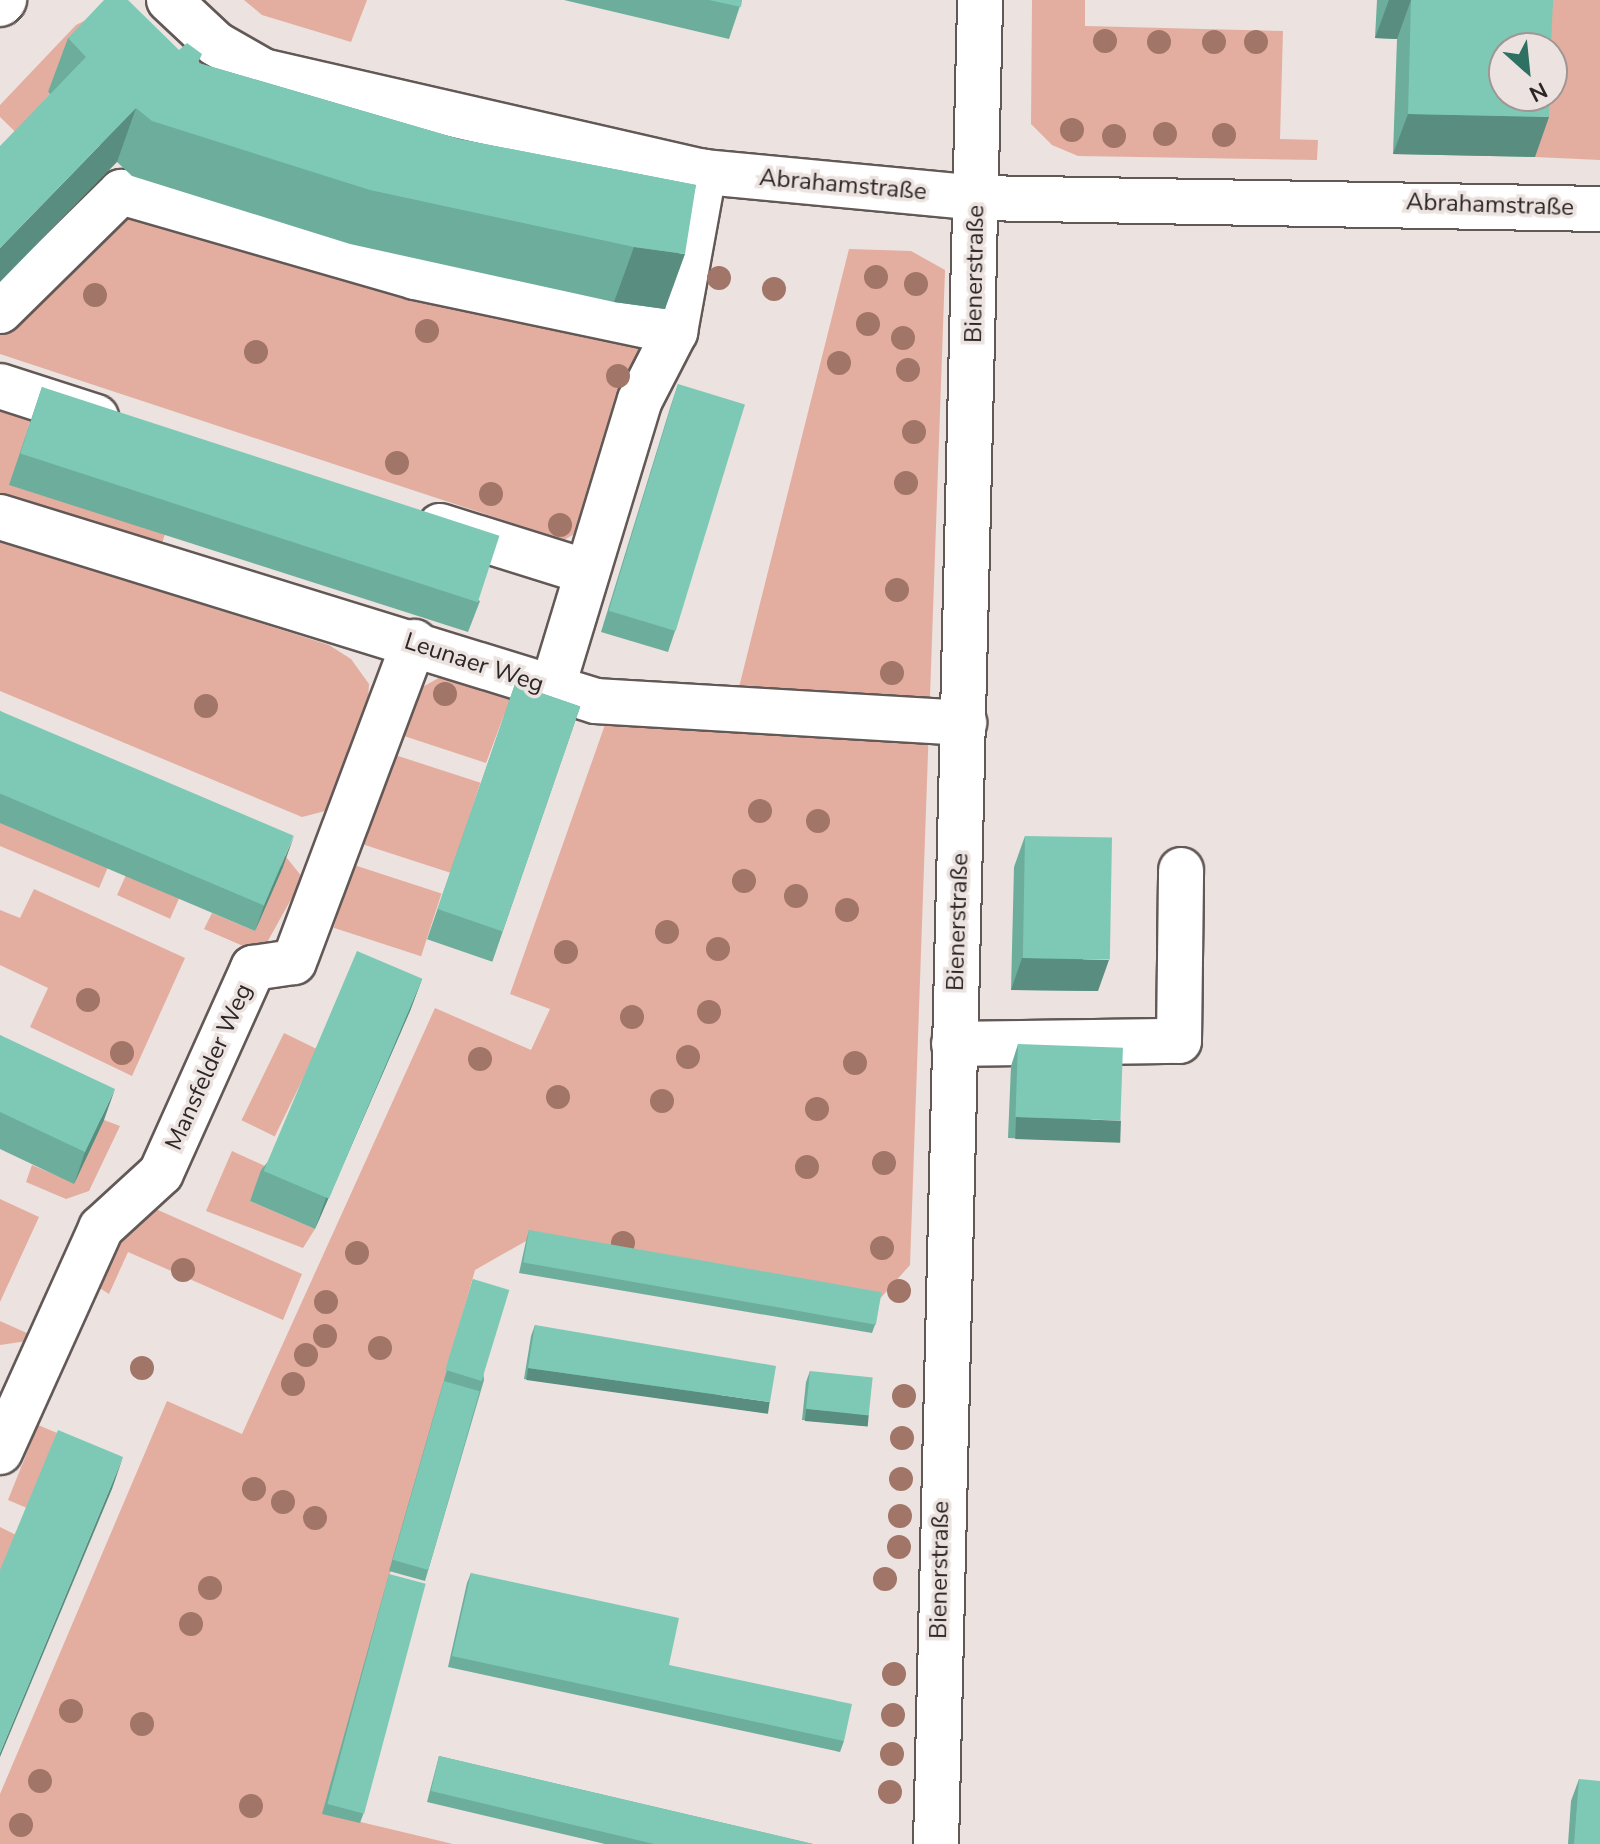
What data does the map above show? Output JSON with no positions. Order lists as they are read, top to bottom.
{
  "streets": {
    "street": [
      "Abrahamstraße",
      "Bienerstraße",
      "Leunaer Weg",
      "Mansfelder Weg"
    ]
  },
  "crossings": [
    ["Abrahamstraße", "Bienerstraße"],
    ["Bienerstraße", "Leunaer Weg"],
    ["Leunaer Weg", "Mansfelder Weg"]
  ],
  "north": "bottom right"
}
